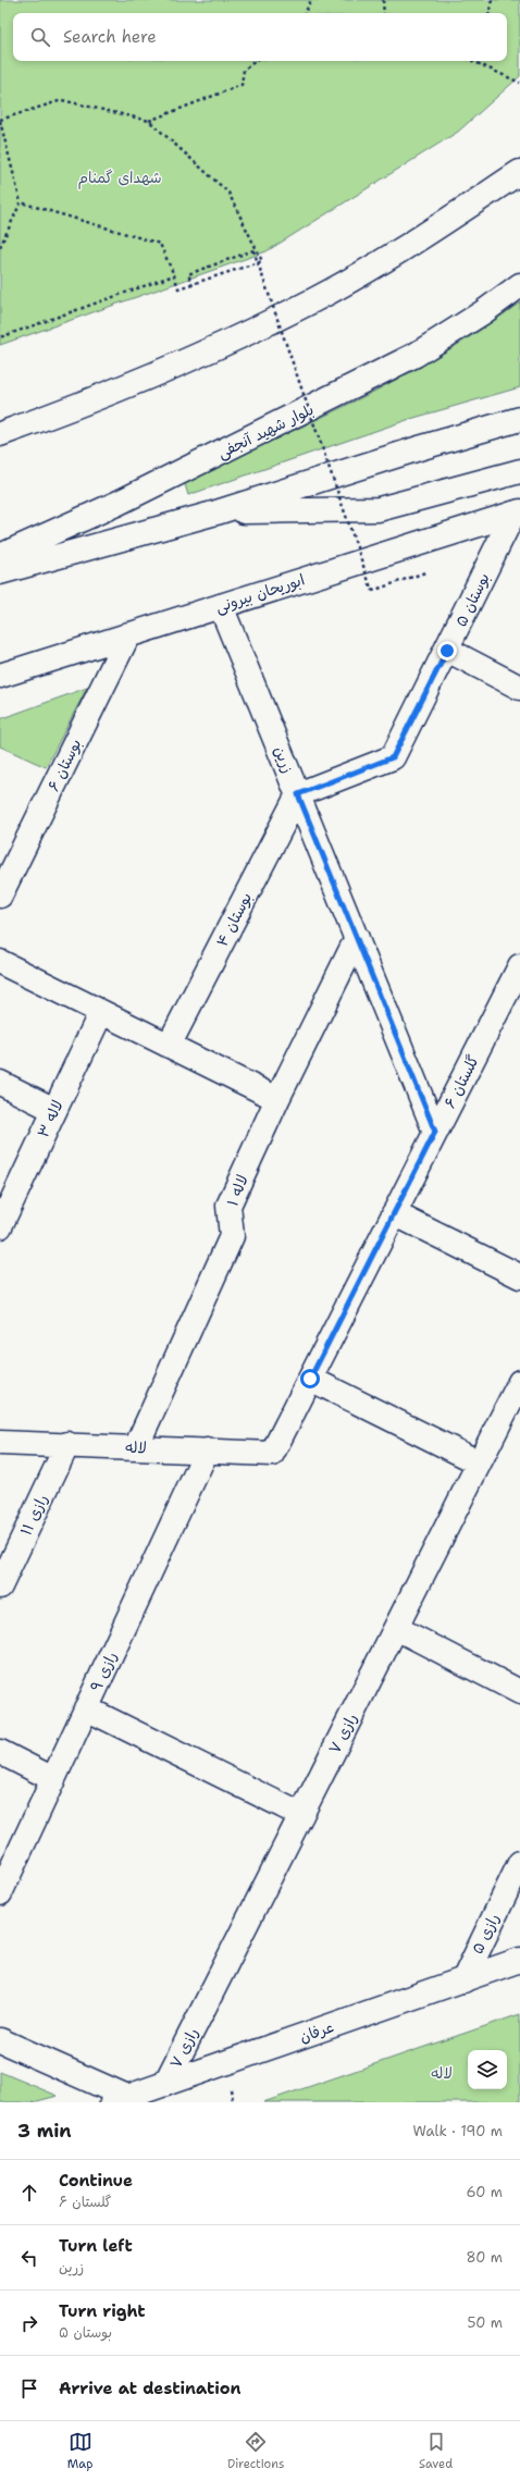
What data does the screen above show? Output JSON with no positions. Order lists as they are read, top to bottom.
{
  "streets": {
    "street": [
      "بلوار شهید آنجفی",
      "ابوریحان بیرونی",
      "بوستان ۵",
      "زرین",
      "بوستان ۶",
      "بوستان ۴",
      "گلستان ۶",
      "لاله ۳",
      "لاله ۱",
      "لاله",
      "رازی ۱۱",
      "رازی ۹",
      "رازی ۷",
      "رازی ۵",
      "عرفان"
    ]
  },
  "crossings": [
    ["ابوریحان بیرونی", "بوستان ۵"],
    ["ابوریحان بیرونی", "زرین"],
    ["ابوریحان بیرونی", "بوستان ۶"],
    ["بوستان ۵", "زرین"],
    ["بوستان ۵", "بوستان ۴"],
    ["زرین", "بوستان ۴"],
    ["زرین", "گلستان ۶"],
    ["زرین", "لاله ۱"],
    ["گلستان ۶", "لاله"],
    ["لاله ۱", "لاله"],
    ["لاله", "رازی ۱۱"],
    ["لاله", "رازی ۹"],
    ["رازی ۷", "عرفان"],
    ["رازی ۵", "عرفان"]
  ],
  "parks": ["شهدای گمنام", "لاله"],
  "page": {
    "search": "Search here",
    "heading": ["3 min", "Walk · 190 m"],
    "list": [
      ["Continue", "گلستان ۶", "60 m"],
      ["Turn left", "زرین", "80 m"],
      ["Turn right", "بوستان ۵", "50 m"],
      "Arrive at destination"
    ],
    "nav": ["Map", "Directions", "Saved"]
  }
}
